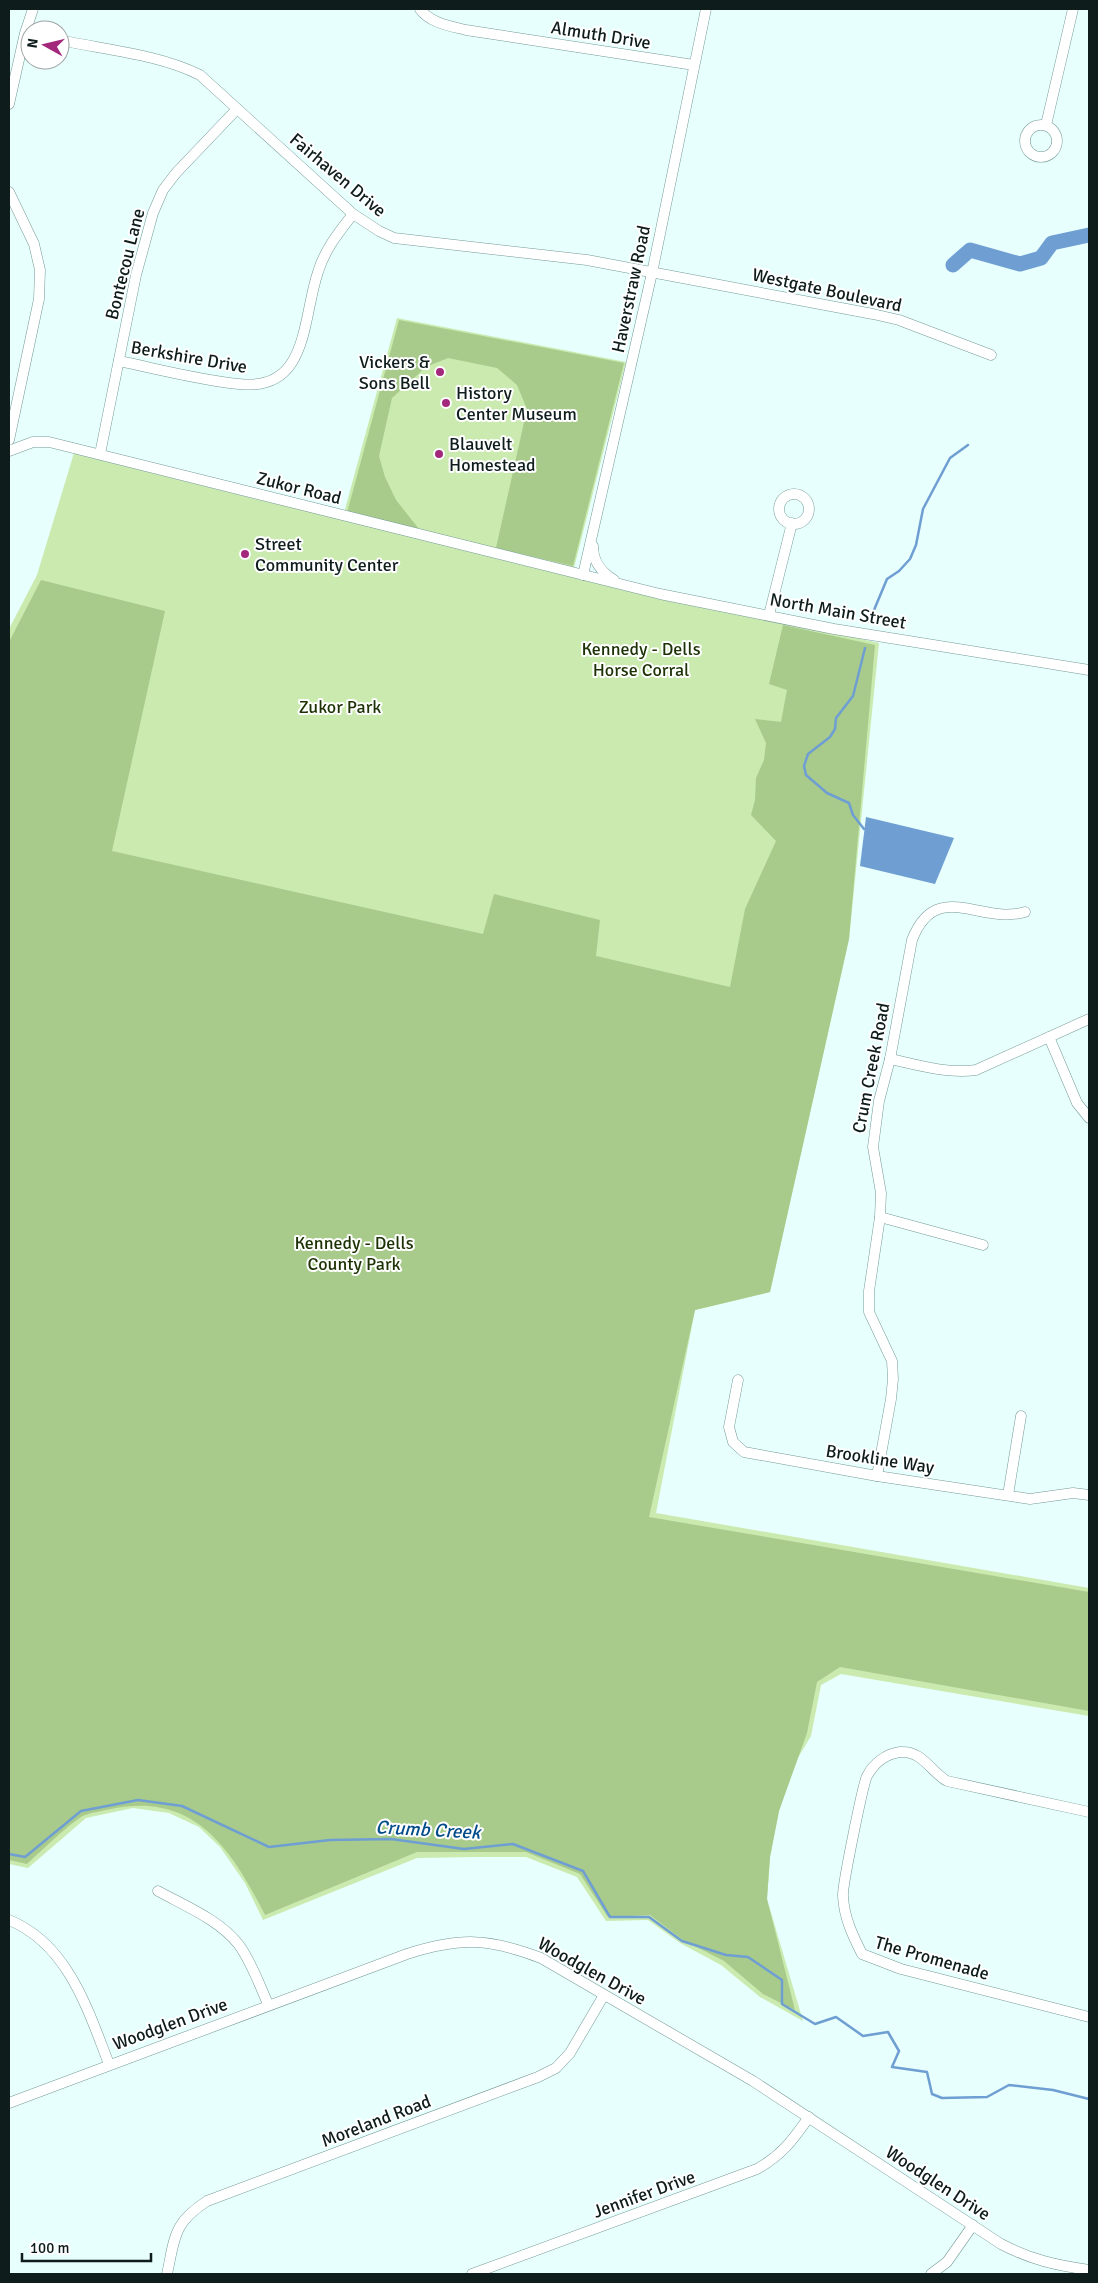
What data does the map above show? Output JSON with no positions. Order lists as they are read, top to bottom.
{
  "streets": {
    "street": [
      "Almuth Drive",
      "Fairhaven Drive",
      "Bontecou Lane",
      "Haverstraw Road",
      "Westgate Boulevard",
      "Berkshire Drive",
      "Zukor Road",
      "North Main Street",
      "Crum Creek Road",
      "Brookline Way",
      "The Promenade",
      "Woodglen Drive",
      "Moreland Road",
      "Jennifer Drive"
    ]
  },
  "crossings": [
    ["Almuth Drive", "Haverstraw Road"],
    ["Fairhaven Drive", "Bontecou Lane"],
    ["Fairhaven Drive", "Haverstraw Road"],
    ["Fairhaven Drive", "Westgate Boulevard"],
    ["Fairhaven Drive", "Berkshire Drive"],
    ["Bontecou Lane", "Berkshire Drive"],
    ["Bontecou Lane", "Zukor Road"],
    ["Haverstraw Road", "Westgate Boulevard"],
    ["Haverstraw Road", "Zukor Road"],
    ["Haverstraw Road", "North Main Street"],
    ["Zukor Road", "North Main Street"],
    ["Crum Creek Road", "Brookline Way"],
    ["Woodglen Drive", "Moreland Road"],
    ["Woodglen Drive", "Jennifer Drive"]
  ],
  "water": ["Crumb Creek"],
  "parks": ["Kennedy - Dells Horse Corral", "Zukor Park", "Kennedy - Dells County Park"],
  "places": [
    "Vickers & Sons Bell",
    "History Center Museum",
    "Blauvelt Homestead",
    "Street Community Center"
  ],
  "scale_bar": "100 m",
  "north": "left"
}
